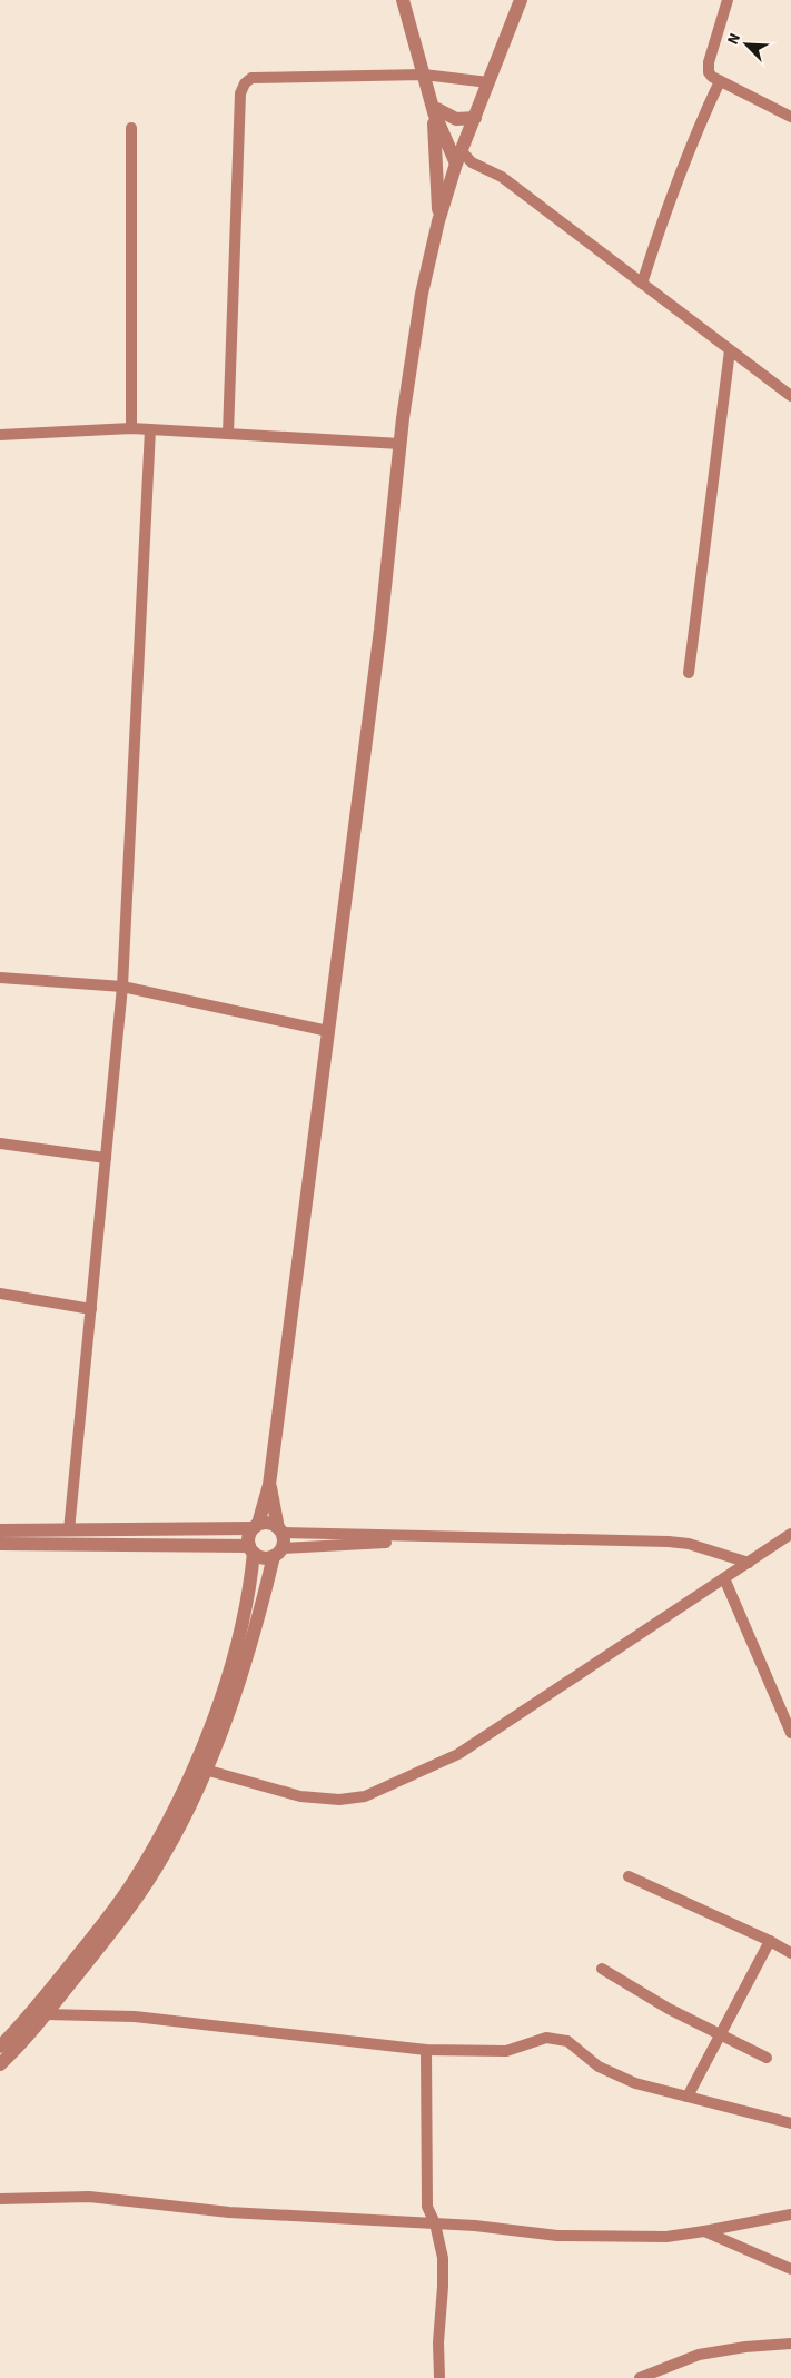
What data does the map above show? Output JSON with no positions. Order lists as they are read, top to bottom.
{
  "north": "top left"
}
